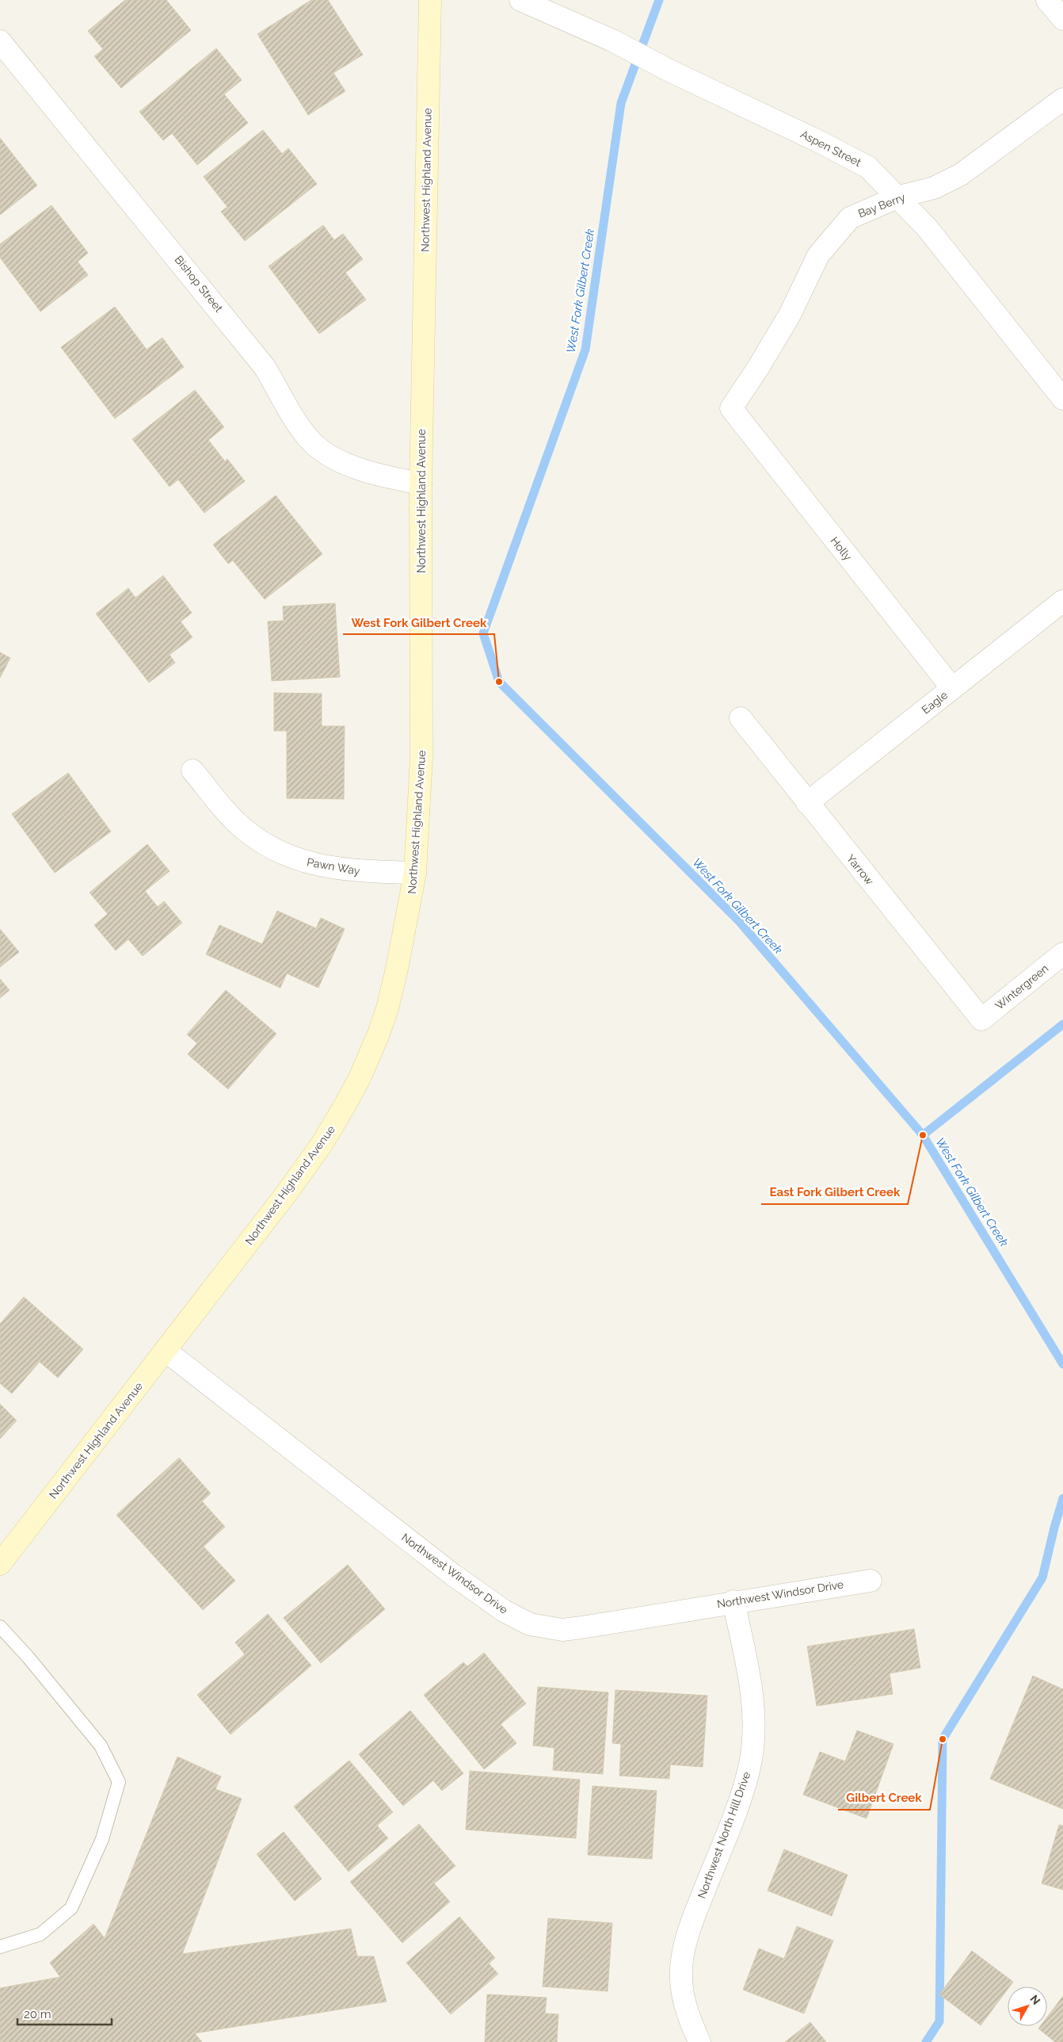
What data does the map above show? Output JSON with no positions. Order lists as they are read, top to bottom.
{
  "streets": {
    "main road": ["Northwest Highland Avenue"],
    "street": [
      "Aspen Street",
      "Bay Berry",
      "Bishop Street",
      "Holly",
      "Eagle",
      "Pawn Way",
      "Yarrow",
      "Wintergreen",
      "Northwest Windsor Drive",
      "Northwest North Hill Drive"
    ]
  },
  "crossings": [
    ["Aspen Street", "Bay Berry"],
    ["Northwest Highland Avenue", "Bishop Street"],
    ["Northwest Highland Avenue", "Pawn Way"],
    ["Northwest Highland Avenue", "Northwest Windsor Drive"],
    ["Bay Berry", "Holly"],
    ["Holly", "Eagle"],
    ["Eagle", "Yarrow"],
    ["Yarrow", "Wintergreen"],
    ["Northwest Windsor Drive", "Northwest North Hill Drive"]
  ],
  "water": ["West Fork Gilbert Creek"],
  "places": ["West Fork Gilbert Creek", "East Fork Gilbert Creek", "Gilbert Creek"],
  "scale_bar": "20 m",
  "north": "top right"
}
